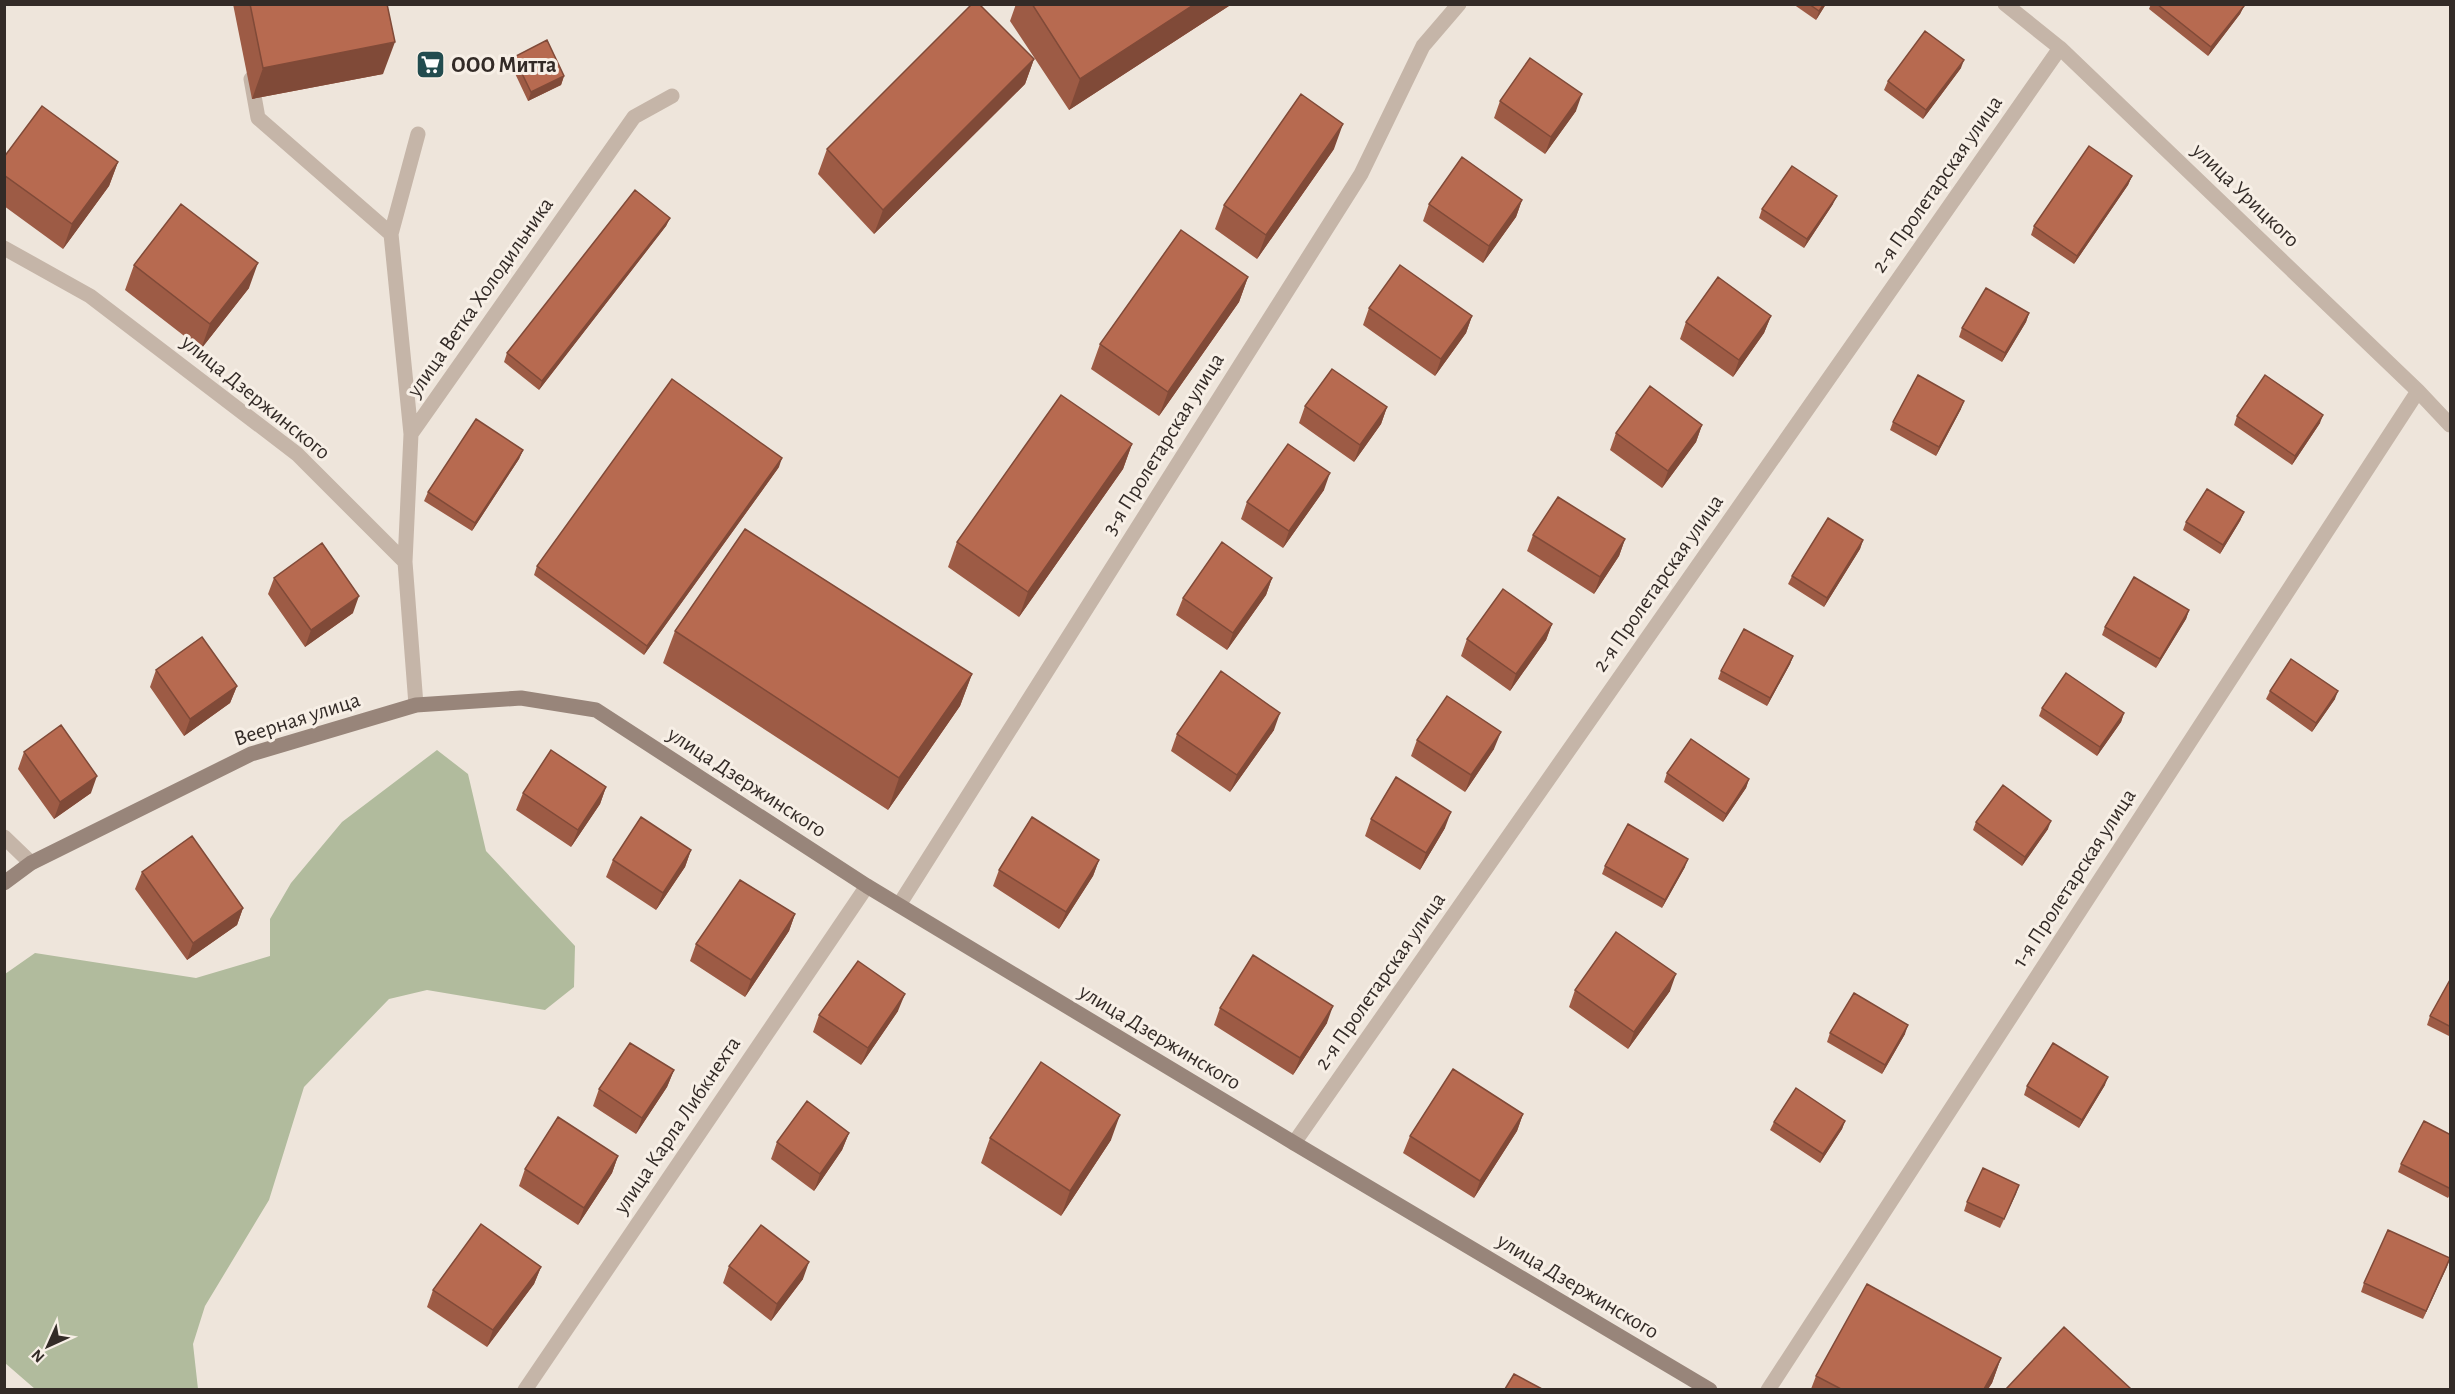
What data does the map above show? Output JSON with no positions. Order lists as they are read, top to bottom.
{
  "streets": {
    "street": [
      "2-я Пролетарская улица",
      "улица Урицкого",
      "улица Ветка Холодильника",
      "улица Дзержинского",
      "3-я Пролетарская улица",
      "Веерная улица",
      "1-я Пролетарская улица",
      "улица Карла Либкнехта"
    ]
  },
  "crossings": [
    ["2-я Пролетарская улица", "улица Урицкого"],
    ["2-я Пролетарская улица", "улица Дзержинского"],
    ["улица Урицкого", "1-я Пролетарская улица"],
    ["улица Ветка Холодильника", "улица Дзержинского"],
    ["улица Дзержинского", "3-я Пролетарская улица"],
    ["улица Дзержинского", "Веерная улица"],
    ["улица Дзержинского", "улица Карла Либкнехта"]
  ],
  "places": {
    "supermarket": ["ООО Митта"]
  },
  "north": "bottom left"
}
